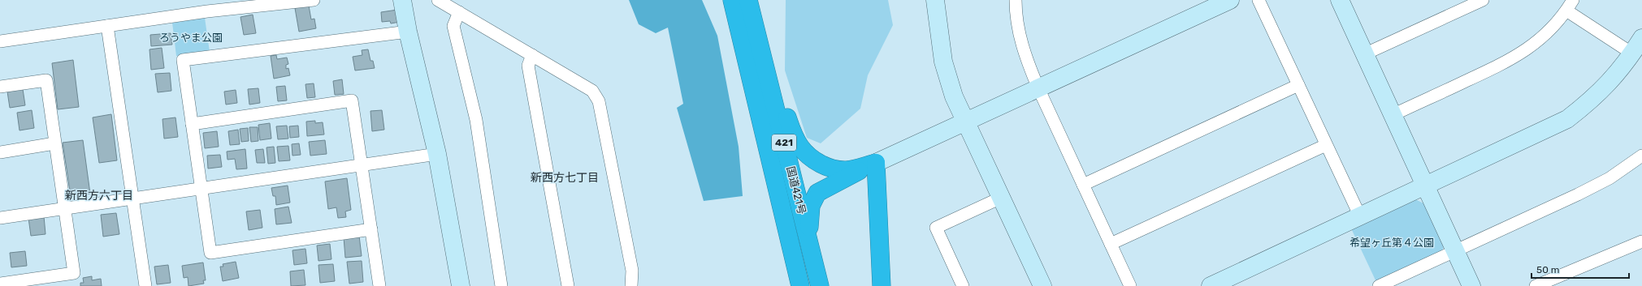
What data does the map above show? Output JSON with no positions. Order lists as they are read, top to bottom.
{
  "streets": {
    "highway": ["421", "国道421号"]
  },
  "districts": ["新西方七丁目", "新西方六丁目"],
  "parks": ["ろうやま公園", "希望ヶ丘第４公園"],
  "scale_bar": "50 m"
}
